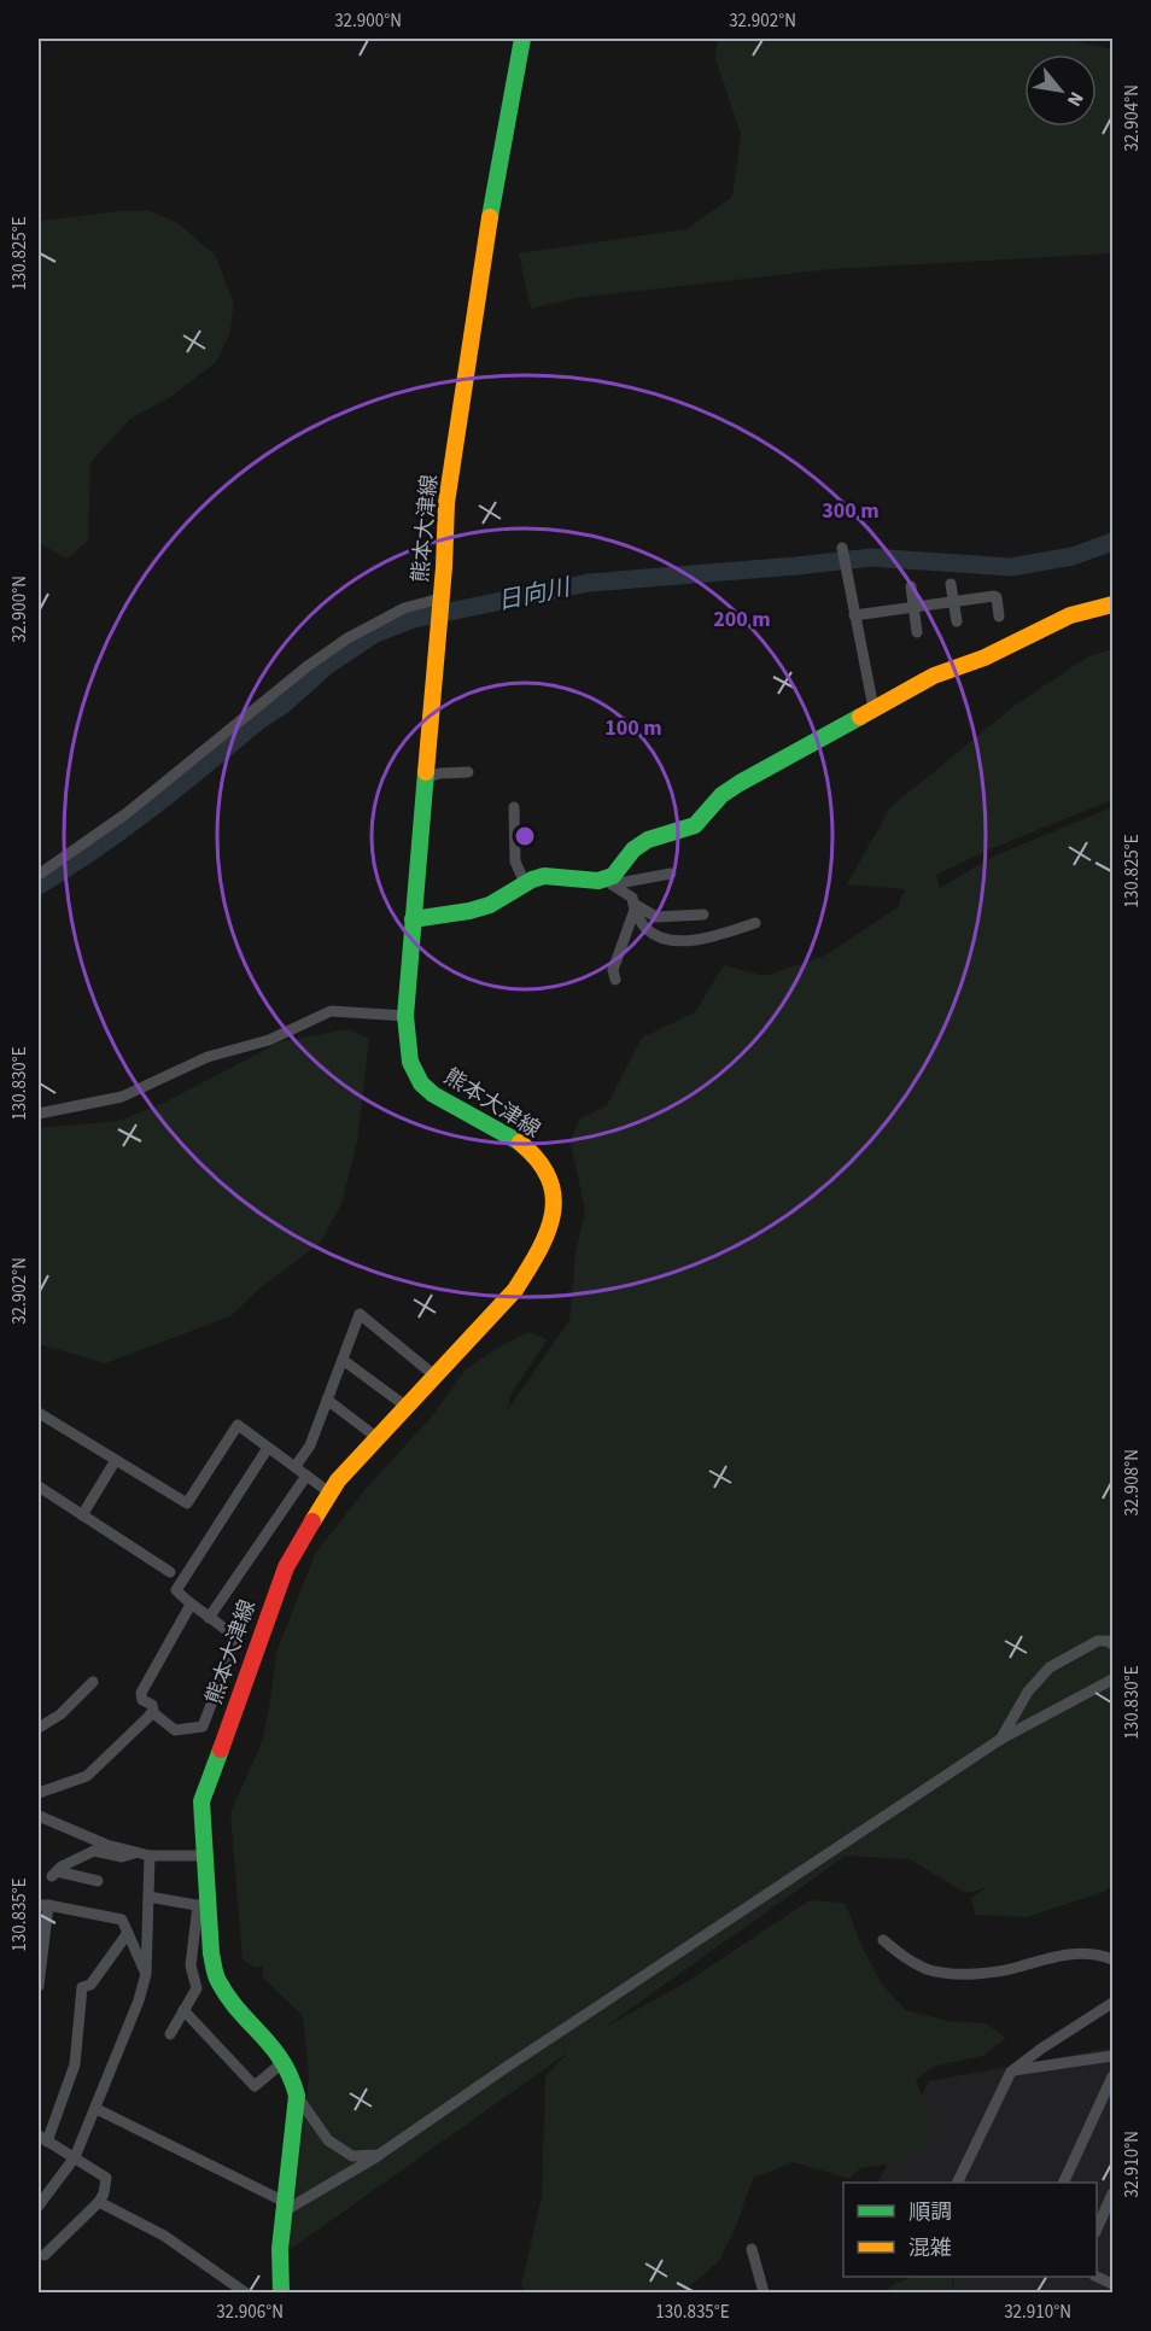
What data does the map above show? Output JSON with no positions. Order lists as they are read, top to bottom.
{
  "streets": {
    "main road": ["熊本大津線"]
  },
  "water": ["日向川"],
  "legend": ["順調", "混雑"],
  "north": "bottom right",
  "coordinates": [
    "32.900°N",
    "32.902°N",
    "32.904°N",
    "130.825°E",
    "130.830°E",
    "32.908°N",
    "130.835°E",
    "32.910°N",
    "32.906°N"
  ],
  "rings": ["300 m", "200 m", "100 m"]
}
